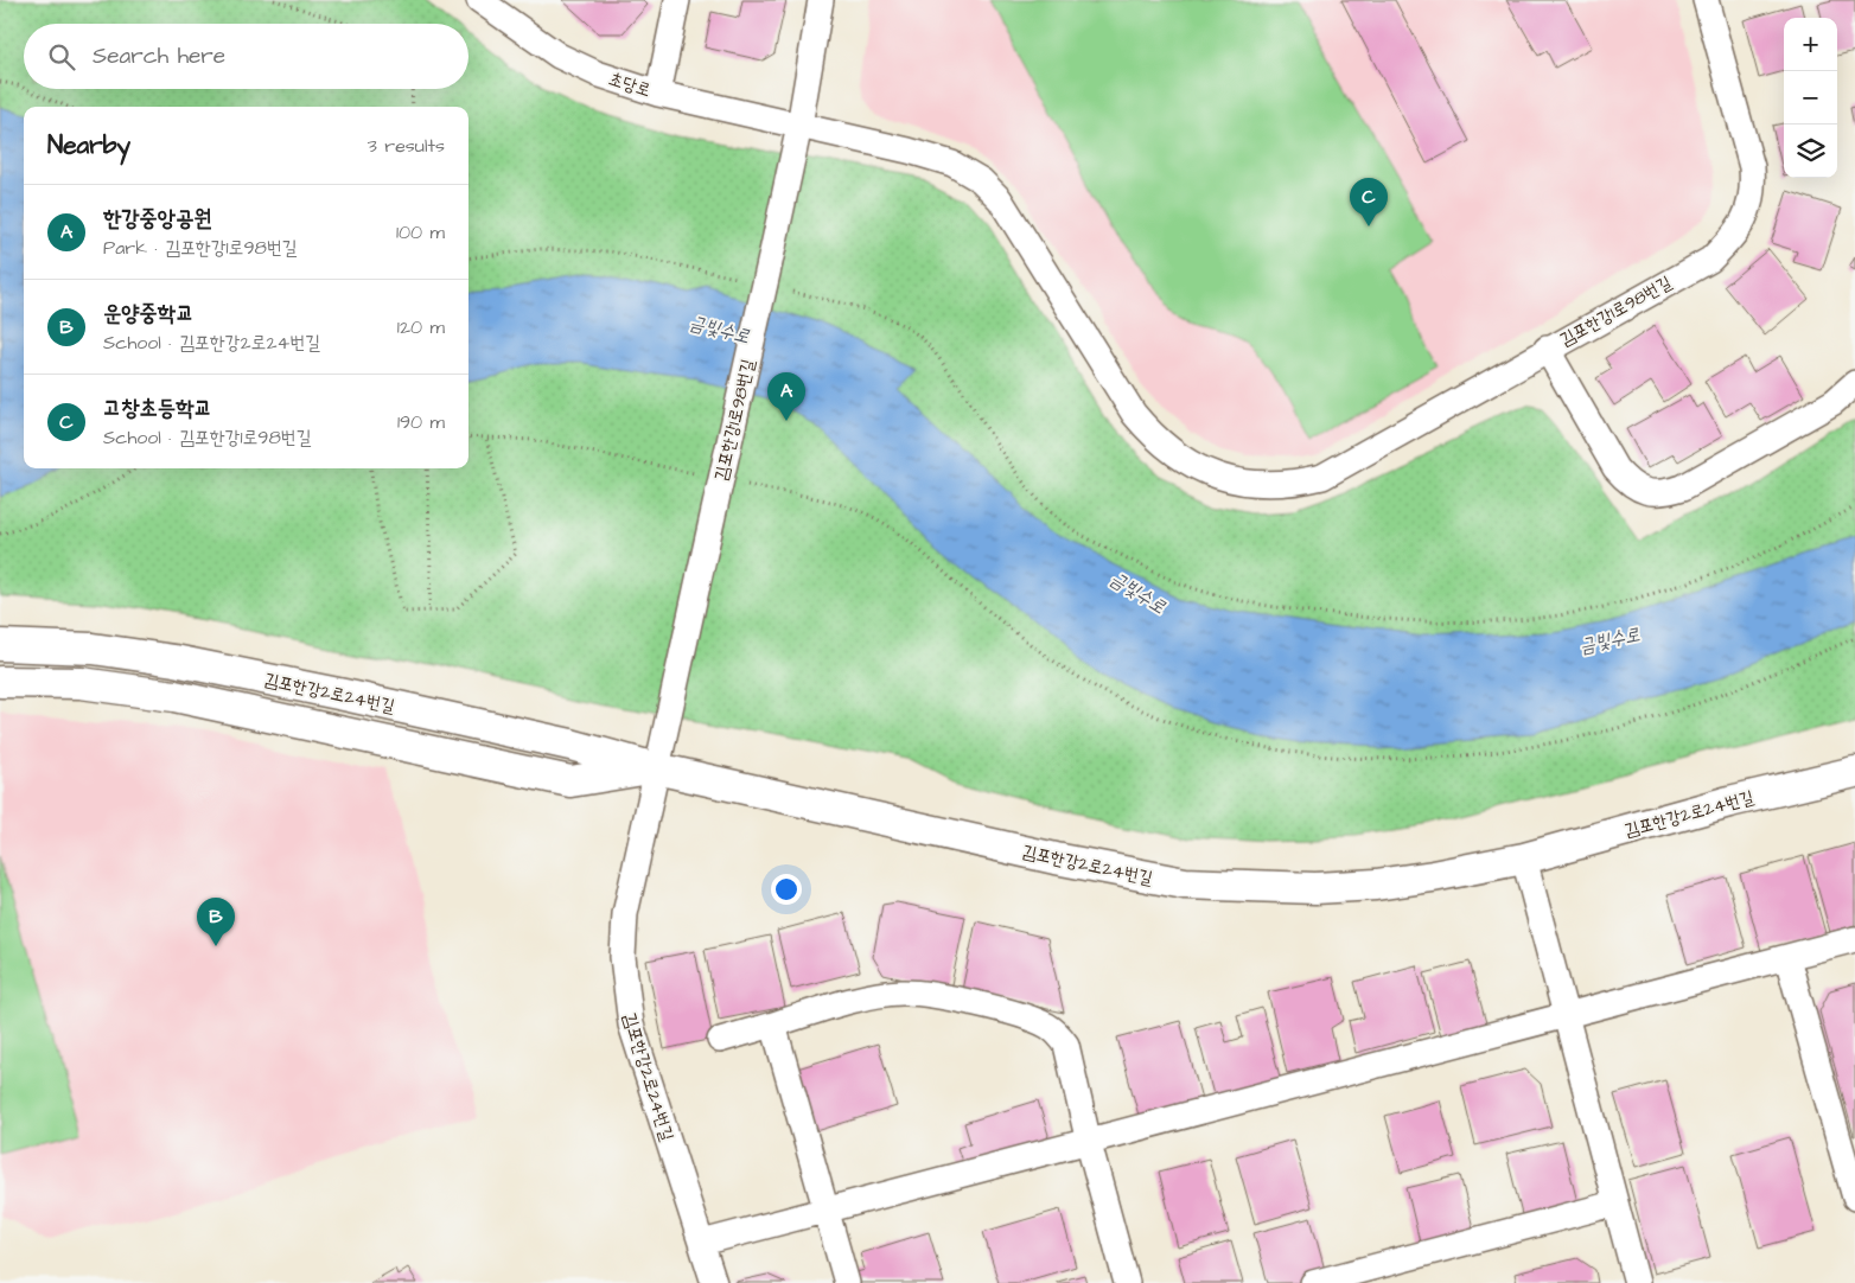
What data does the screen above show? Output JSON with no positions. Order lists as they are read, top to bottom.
{
  "streets": {
    "street": ["초당로", "김포한강1로98번길", "김포한강2로24번길"]
  },
  "crossings": [
    ["초당로", "김포한강1로98번길"],
    ["김포한강1로98번길", "김포한강2로24번길"]
  ],
  "water": ["금빛수로"],
  "page": {
    "map_buttons": ["+", "−"],
    "search": "Search here",
    "heading": ["Nearby", "3 results"],
    "pins": ["C", "A", "B"],
    "list": [
      {
        "mark": "A",
        "name": "한강중앙공원",
        "note": "Park · 김포한강1로98번길",
        "value": "100 m"
      },
      {
        "mark": "B",
        "name": "운양중학교",
        "note": "School · 김포한강2로24번길",
        "value": "120 m"
      },
      {
        "mark": "C",
        "name": "고창초등학교",
        "note": "School · 김포한강1로98번길",
        "value": "190 m"
      }
    ]
  }
}
